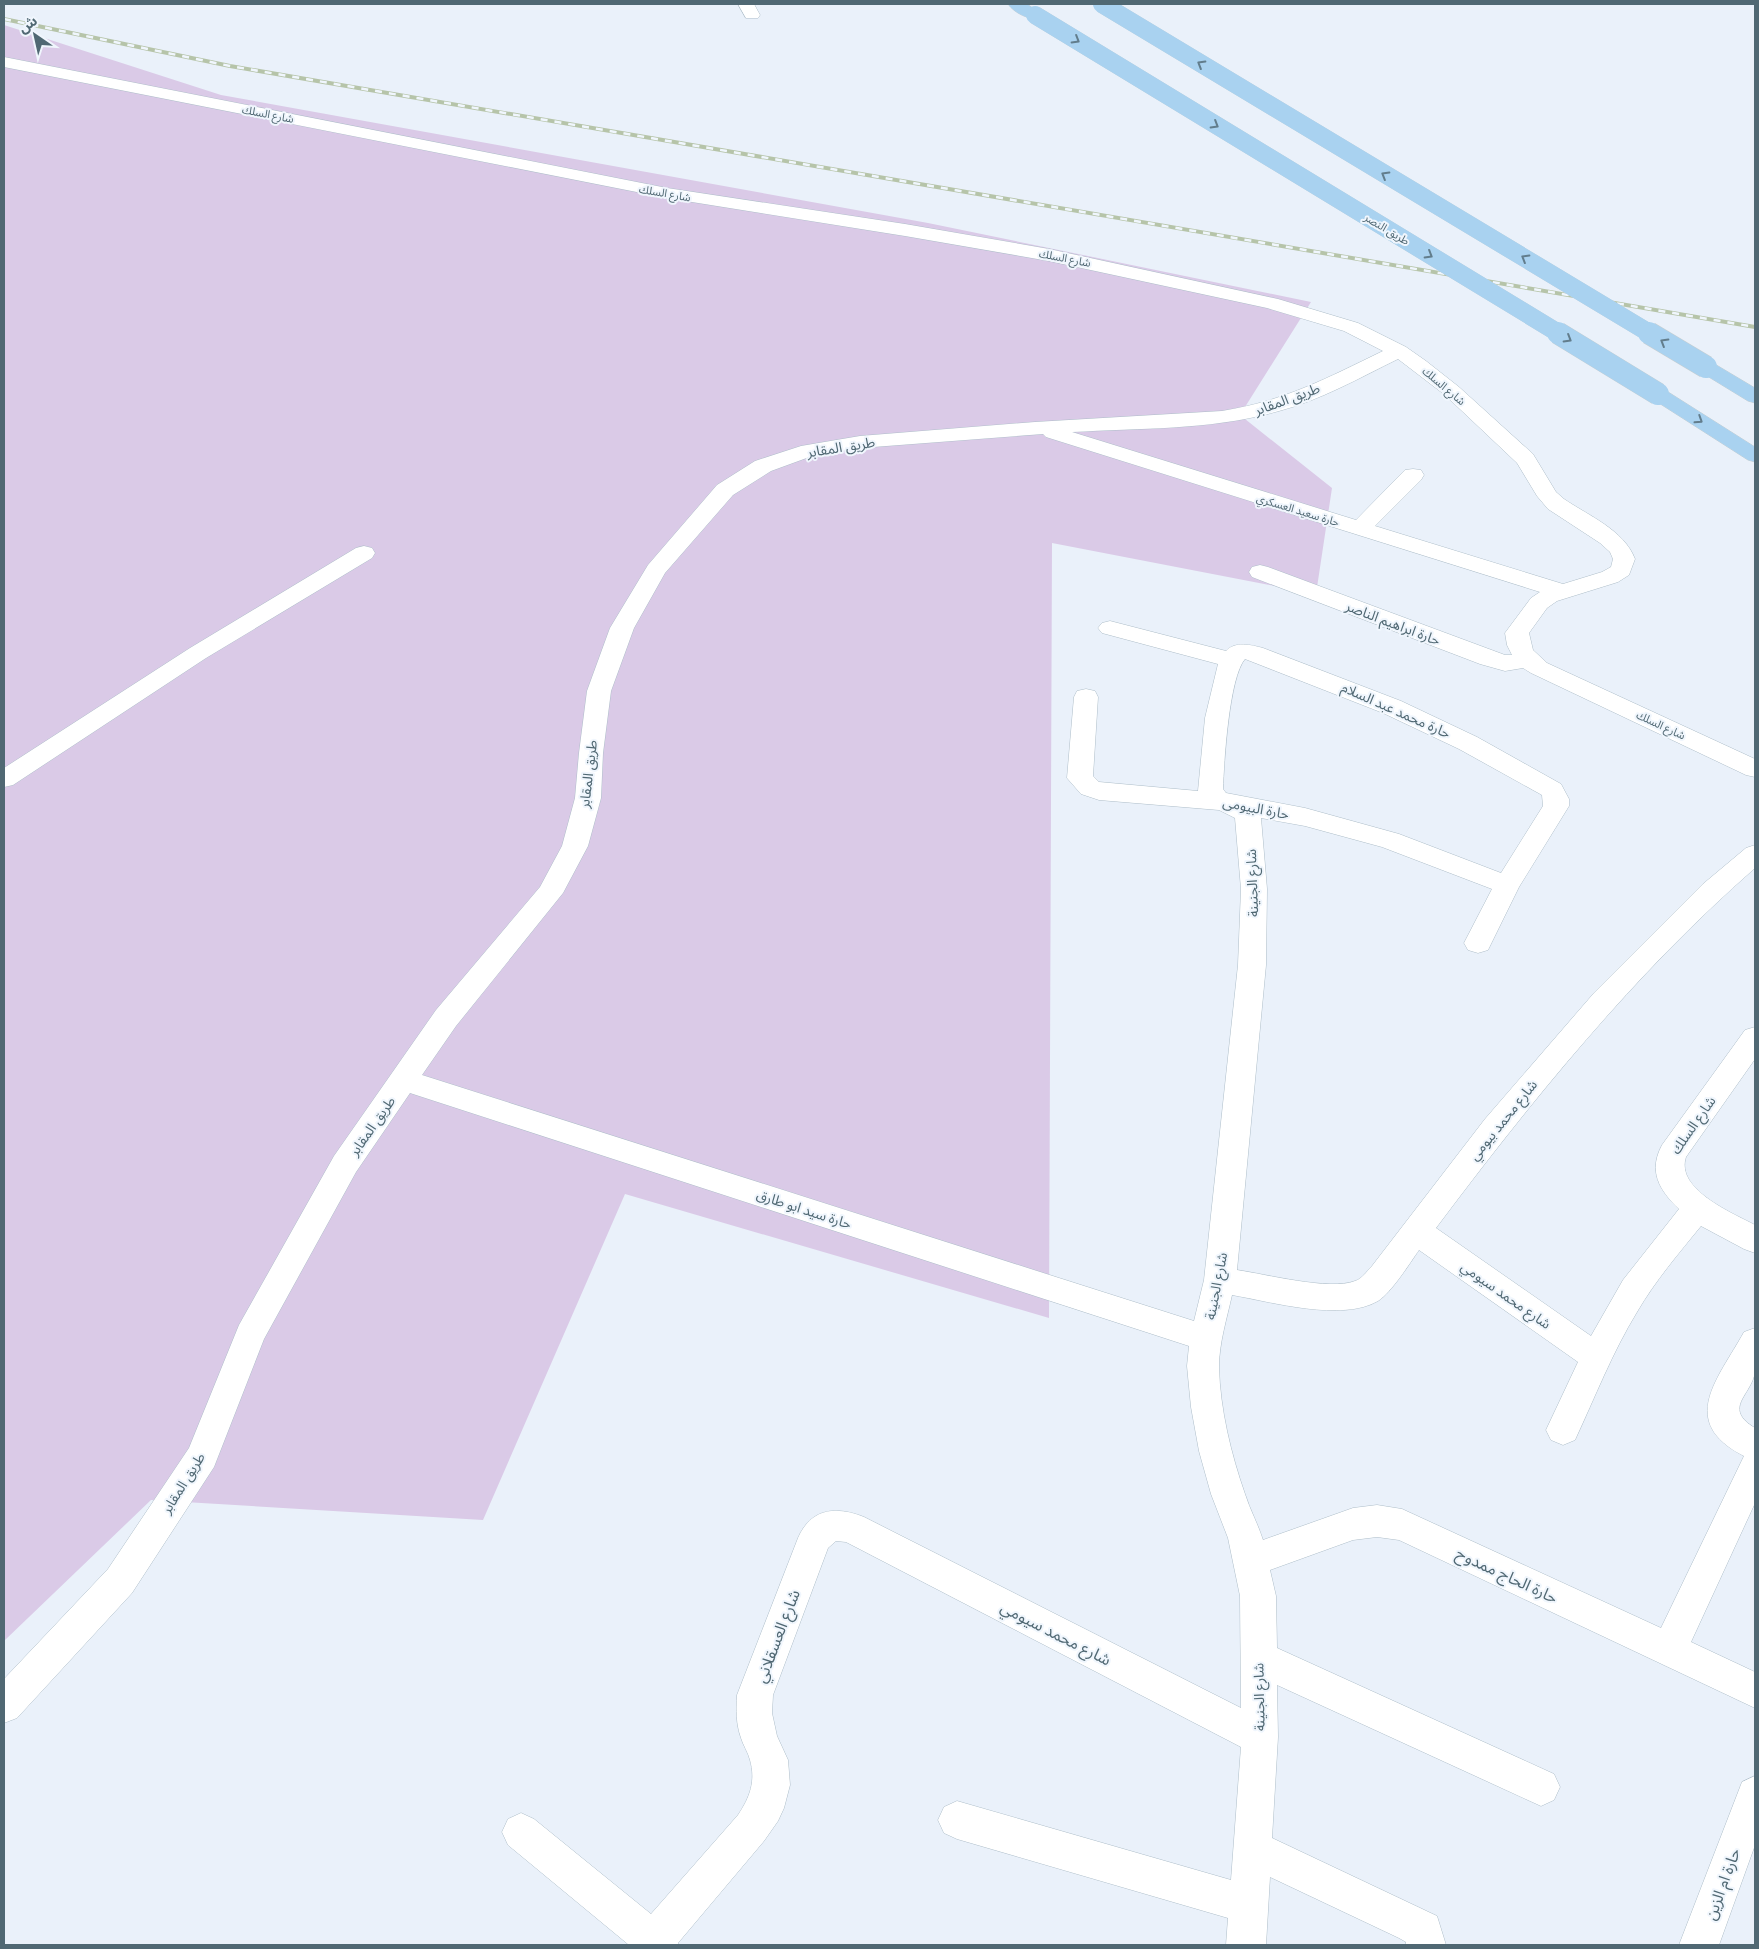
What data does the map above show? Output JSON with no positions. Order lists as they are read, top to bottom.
{
  "streets": {
    "highway": ["طريق النصر"],
    "street": [
      "شارع السلك",
      "طريق المقابر",
      "حارة سعيد العسكري",
      "حارة ابراهيم الناصر",
      "حارة محمد عبد السلام",
      "حارة البيومى",
      "شارع الجنينة",
      "شارع محمد بيومي",
      "حارة سيد ابو طارق",
      "شارع محمد سيومي",
      "حارة الحاج ممدوح",
      "شارع العسقلاني",
      "حارة ام الزين"
    ]
  },
  "crossings": [
    ["شارع السلك", "طريق المقابر"],
    ["شارع السلك", "حارة سعيد العسكري"],
    ["شارع السلك", "حارة ابراهيم الناصر"],
    ["طريق المقابر", "حارة سعيد العسكري"],
    ["طريق المقابر", "حارة سيد ابو طارق"],
    ["حارة محمد عبد السلام", "حارة البيومى"],
    ["حارة البيومى", "شارع الجنينة"],
    ["شارع الجنينة", "شارع محمد بيومي"],
    ["شارع الجنينة", "حارة سيد ابو طارق"],
    ["شارع الجنينة", "شارع محمد سيومي"],
    ["شارع الجنينة", "حارة الحاج ممدوح"],
    ["شارع محمد بيومي", "شارع محمد سيومي"],
    ["شارع محمد سيومي", "شارع العسقلاني"]
  ],
  "north": "top left"
}
